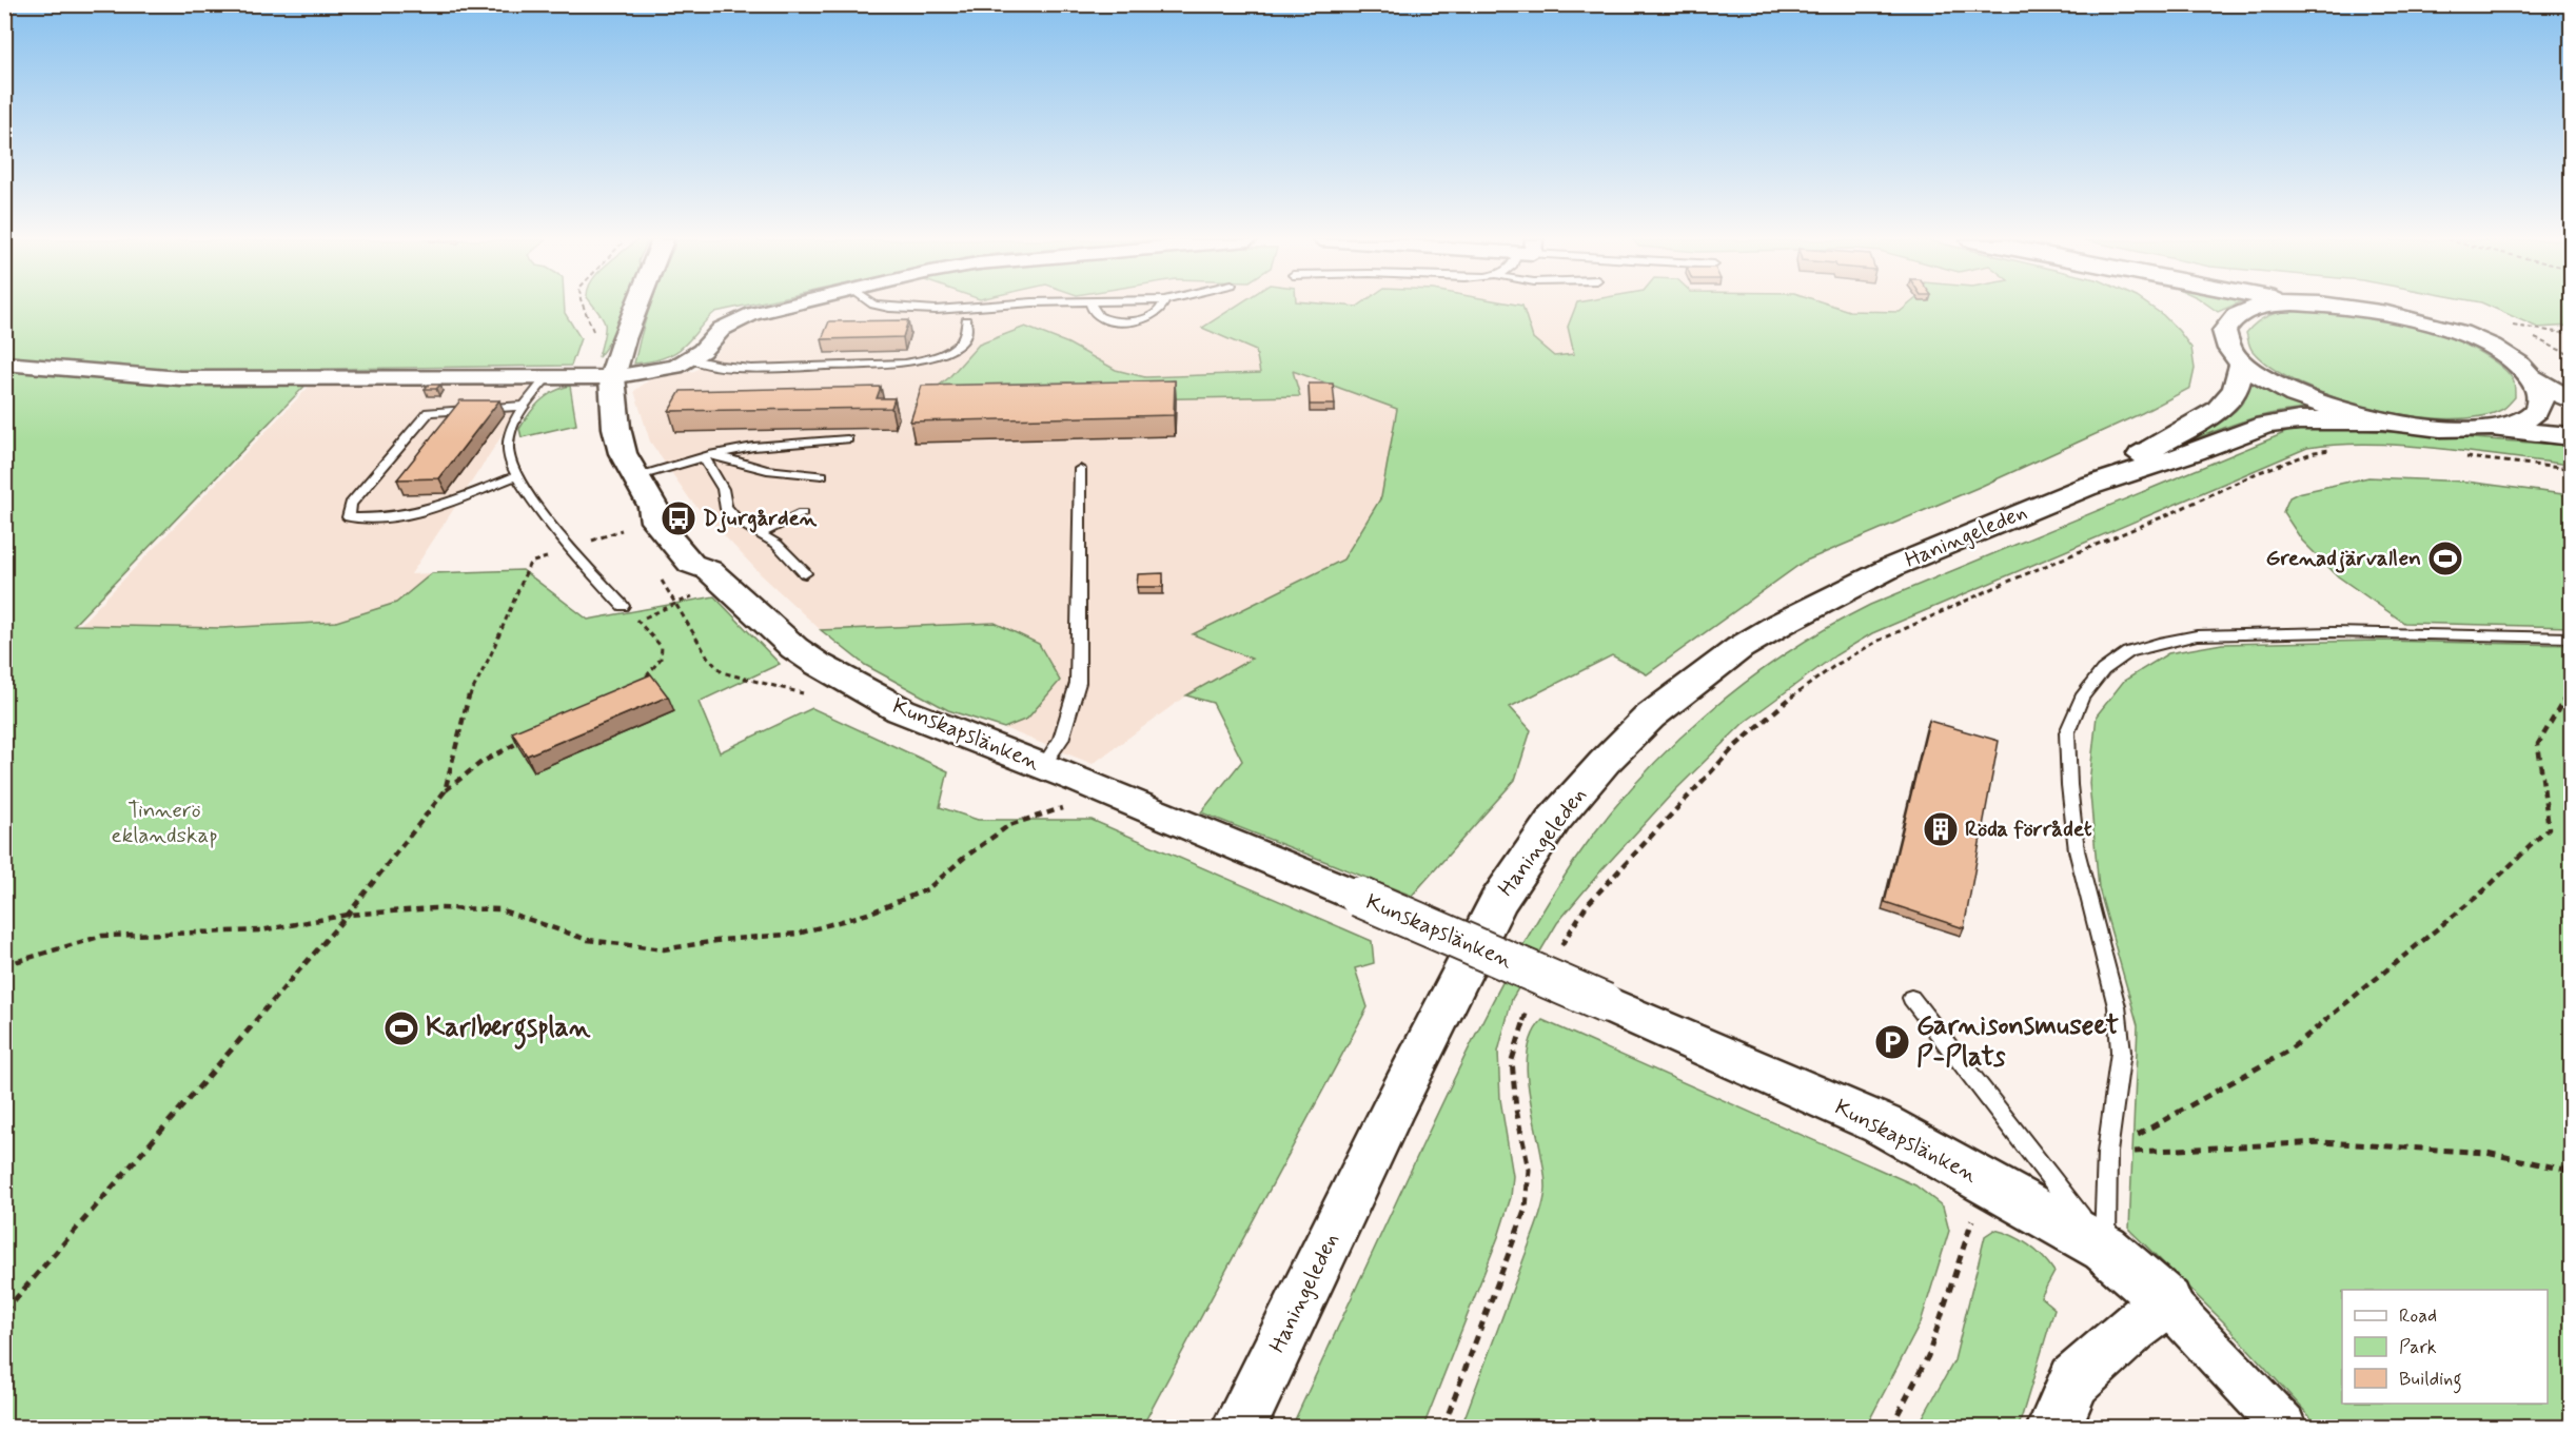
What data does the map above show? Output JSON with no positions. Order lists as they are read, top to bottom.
{
  "streets": {
    "main road": ["Haningeleden", "Kunskapslänken"]
  },
  "parks": ["Tinnerö eklandskap"],
  "places": {
    "bus stop": ["Djurgården"],
    "sports": ["Grenadjärvallen", "Karlbergsplan"],
    "building": ["Röda förrådet"],
    "parking": ["Garnisonsmuseet P-Plats"]
  },
  "legend": ["Road", "Park", "Building"]
}
